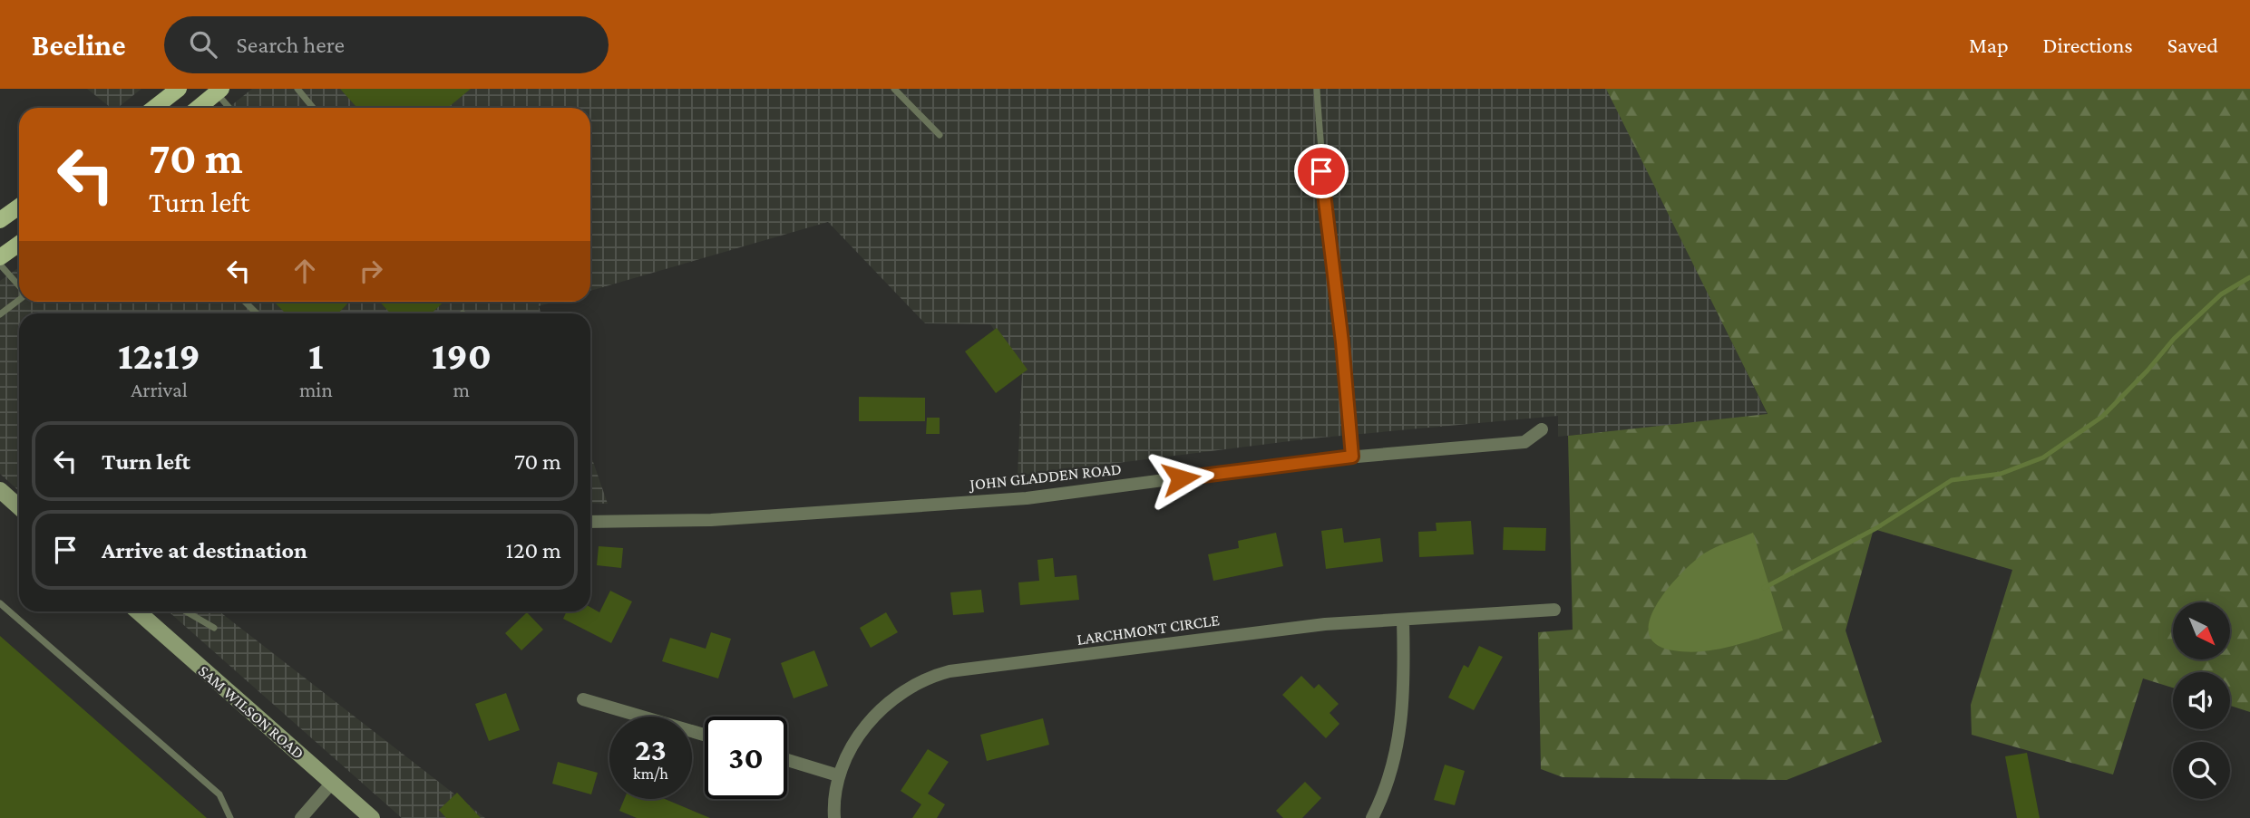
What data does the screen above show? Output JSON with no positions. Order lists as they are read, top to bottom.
{
  "streets": {
    "street": ["JOHN GLADDEN ROAD", "LARCHMONT CIRCLE", "SAM WILSON ROAD"]
  },
  "north": "bottom right",
  "page": {
    "header": "Beeline",
    "search": "Search here",
    "nav": ["Map", "Directions", "Saved"],
    "turn": ["70 m", "Turn left"],
    "eta": [
      "12:19",
      "Arrival",
      "1",
      "min",
      "190",
      "m"
    ],
    "list": [
      {
        "name": "Turn left",
        "value": "70 m"
      },
      {
        "name": "Arrive at destination",
        "value": "120 m"
      }
    ],
    "speed": "23 km/h",
    "limit": "30"
  }
}
